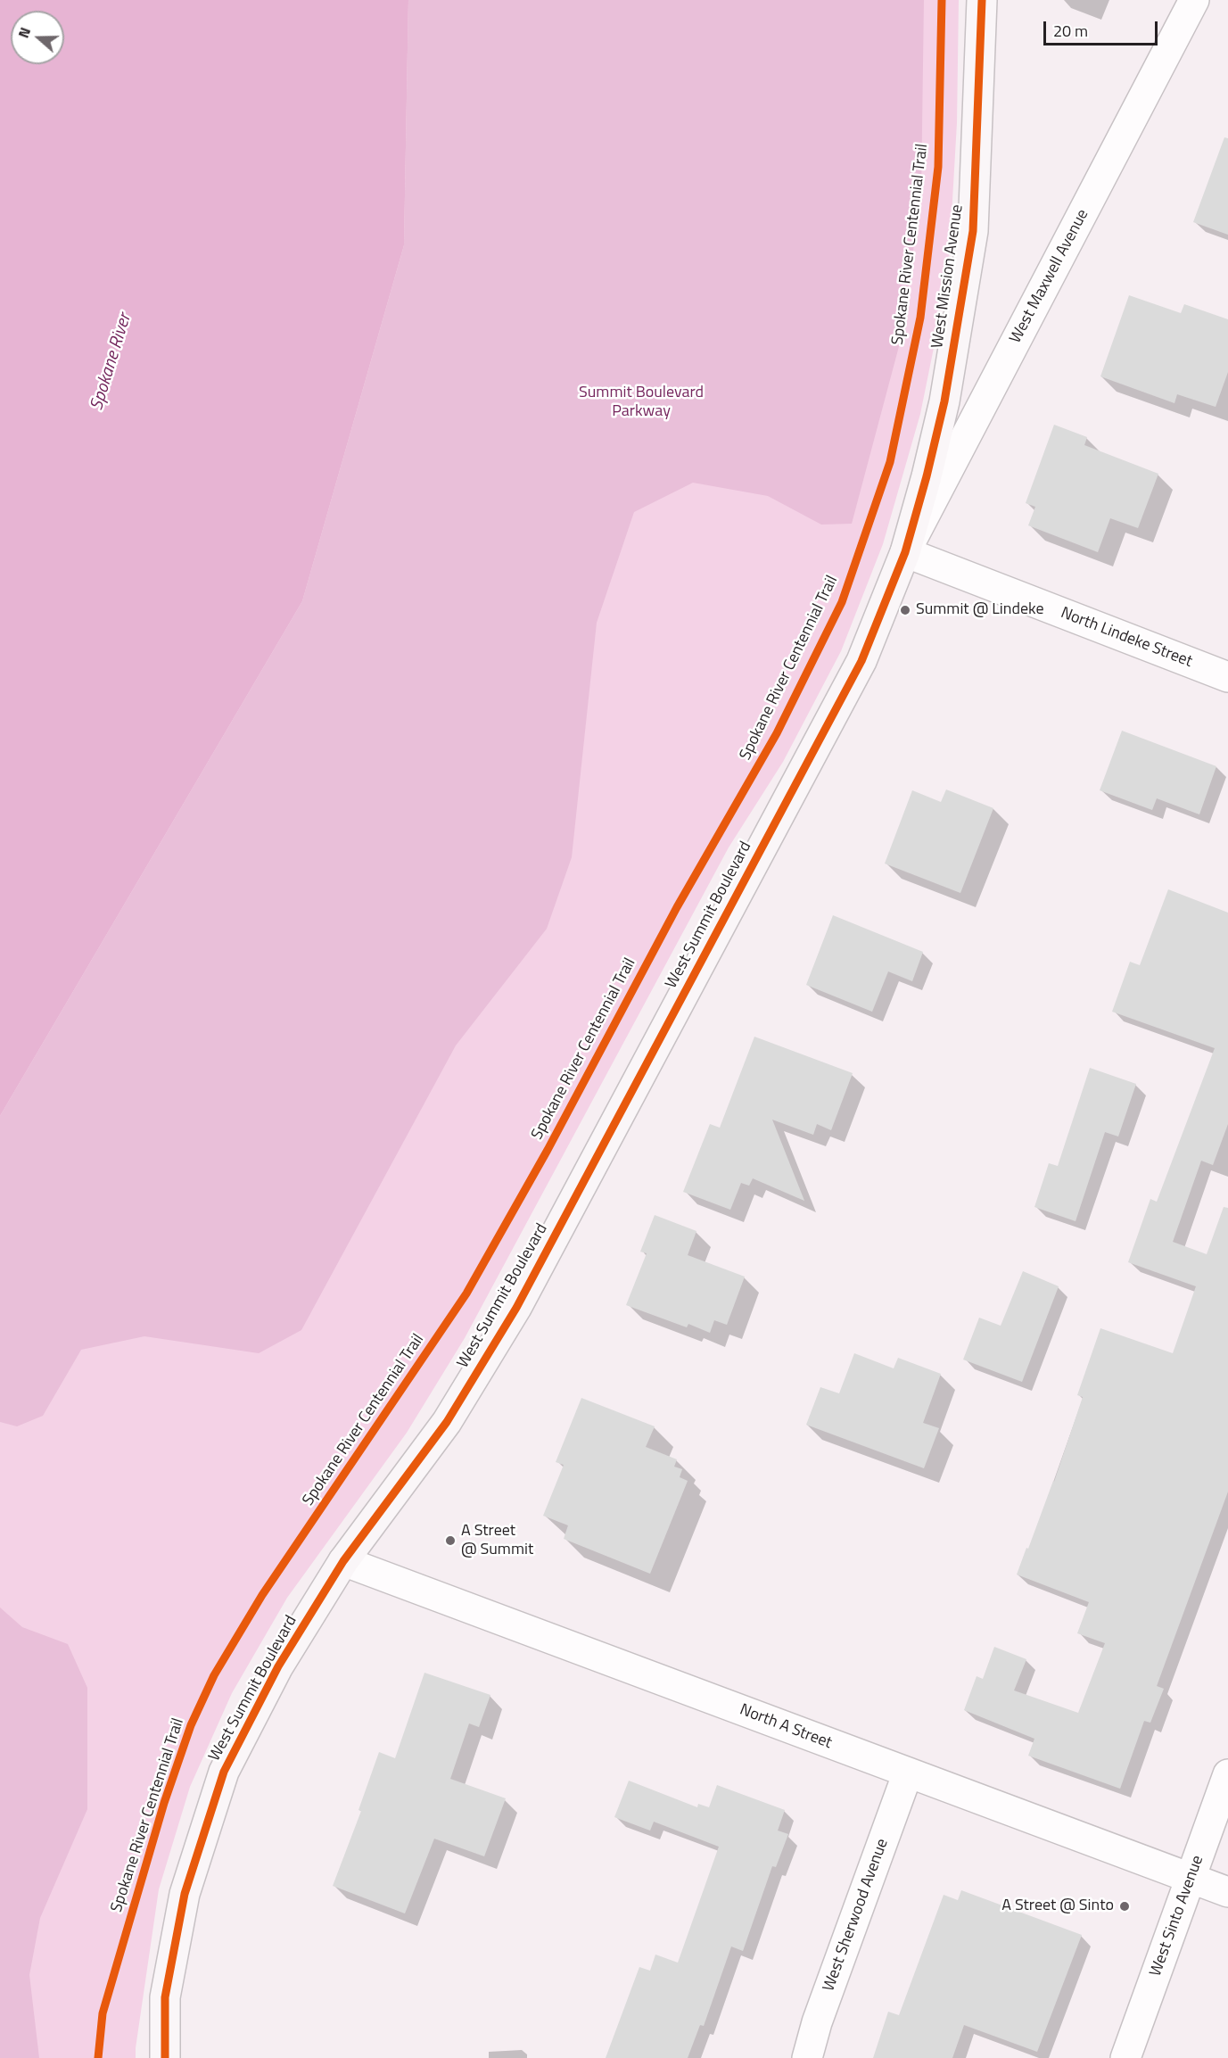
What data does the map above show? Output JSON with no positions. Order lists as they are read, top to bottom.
{
  "streets": {
    "street": [
      "West Mission Avenue",
      "West Maxwell Avenue",
      "North Lindeke Street",
      "West Summit Boulevard",
      "North A Street",
      "West Sherwood Avenue",
      "West Sinto Avenue"
    ],
    "cycle path": ["Spokane River Centennial Trail"]
  },
  "crossings": [
    ["West Mission Avenue", "West Maxwell Avenue"],
    ["West Mission Avenue", "North Lindeke Street"],
    ["West Mission Avenue", "West Summit Boulevard"],
    ["West Maxwell Avenue", "North Lindeke Street"],
    ["West Maxwell Avenue", "West Summit Boulevard"],
    ["North Lindeke Street", "West Summit Boulevard"],
    ["West Summit Boulevard", "North A Street"],
    ["North A Street", "West Sherwood Avenue"],
    ["North A Street", "West Sinto Avenue"]
  ],
  "water": ["Spokane River"],
  "parks": ["Summit Boulevard Parkway"],
  "places": ["Summit @ Lindeke", "A Street @ Summit", "A Street @ Sinto"],
  "scale_bar": "20 m",
  "north": "left"
}
